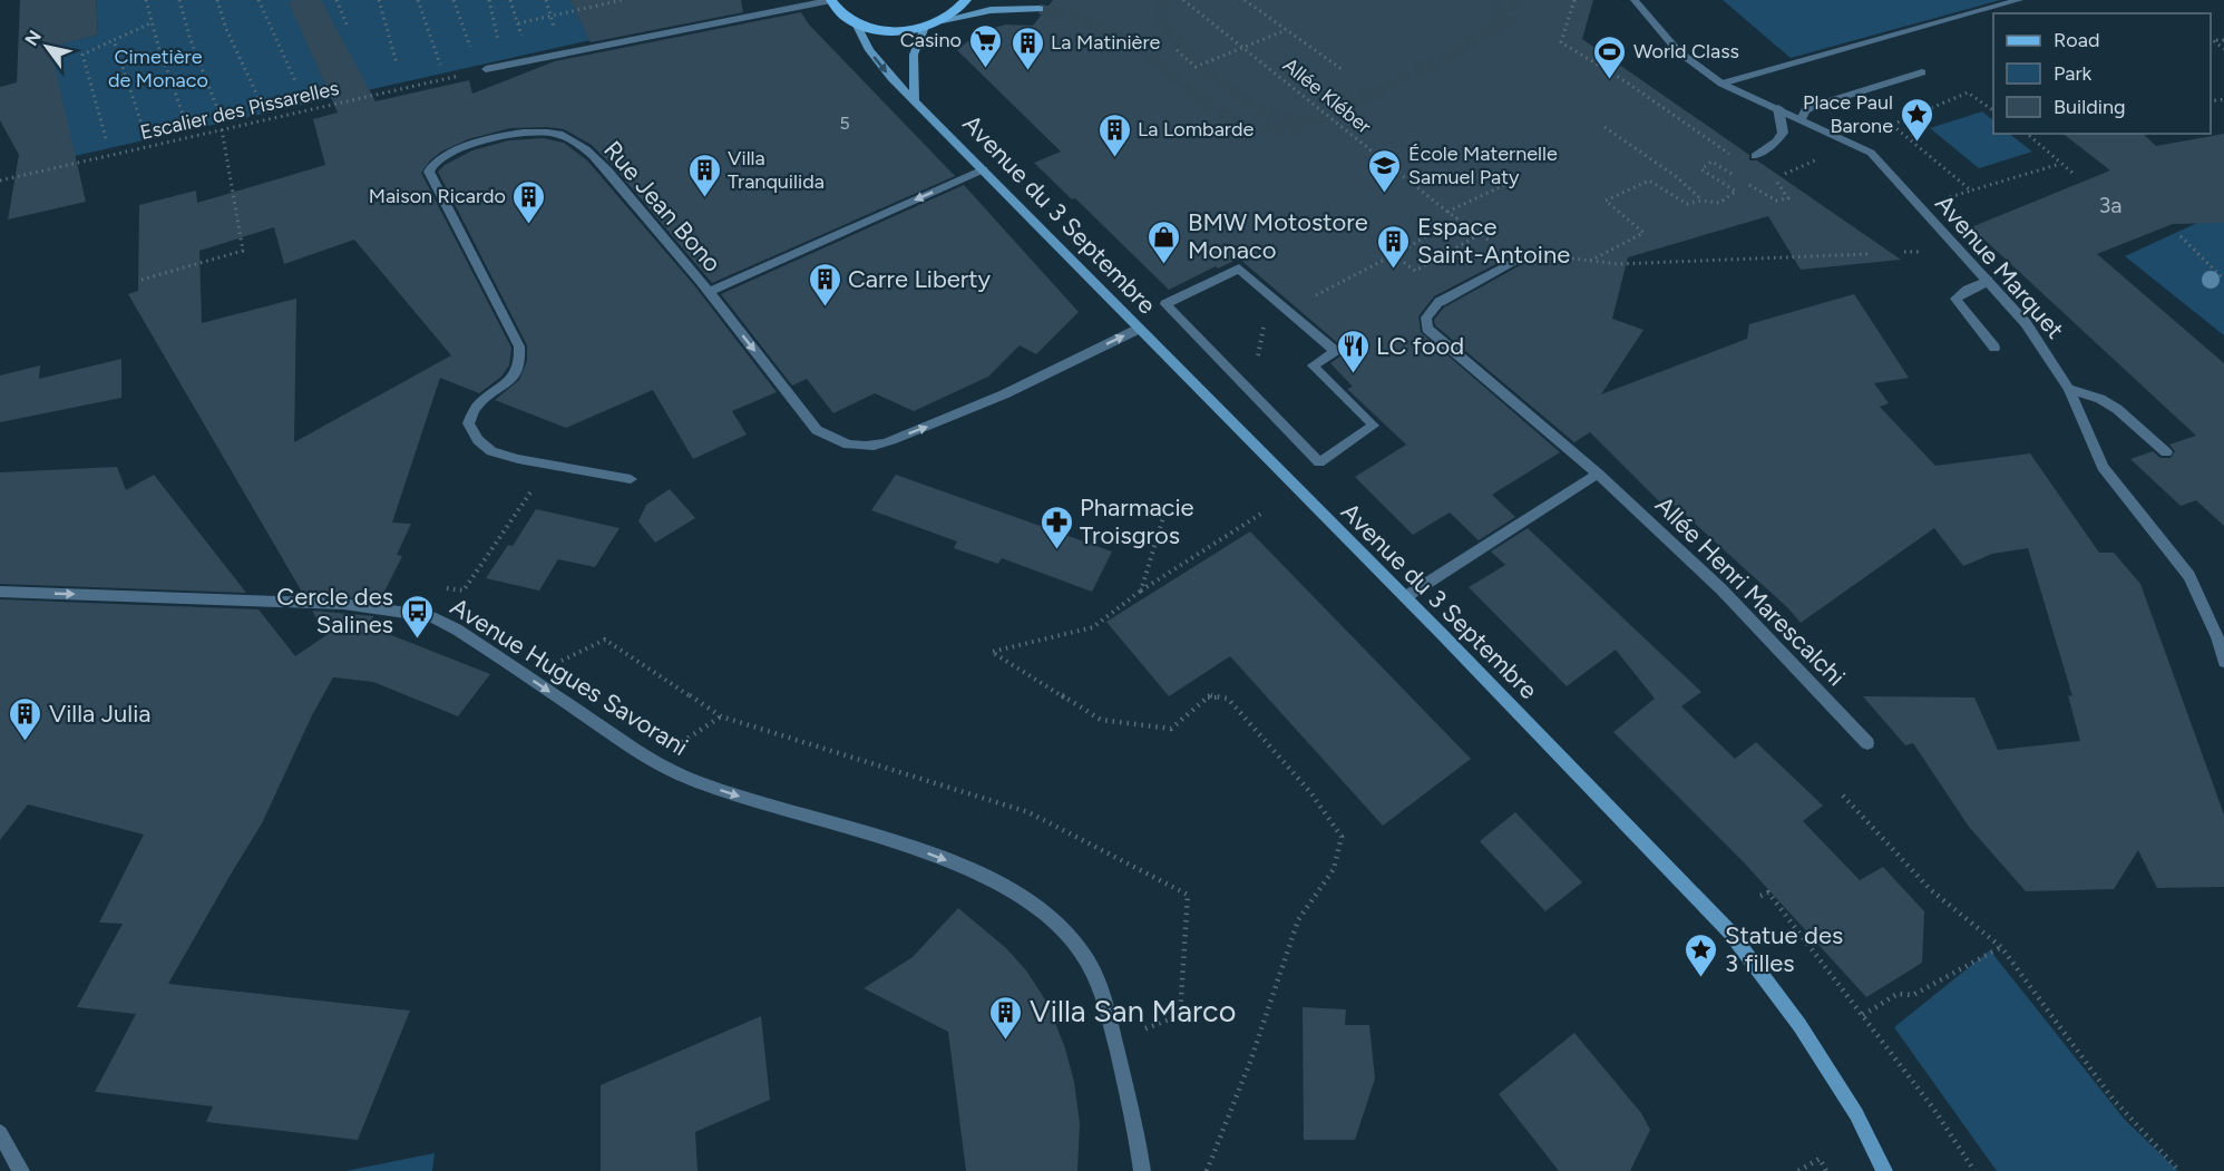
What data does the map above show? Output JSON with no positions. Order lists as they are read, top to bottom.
{
  "streets": {
    "main road": ["Avenue du 3 Septembre"],
    "street": [
      "Rue Jean Bono",
      "Avenue Marquet",
      "Allée Henri Marescalchi",
      "Avenue Hugues Savorani"
    ],
    "path": ["Allée Kléber", "Escalier des Pissarelles"]
  },
  "crossings": [
    ["Allée Kléber", "Allée Henri Marescalchi"],
    ["Rue Jean Bono", "Avenue du 3 Septembre"]
  ],
  "one_way": ["Avenue Hugues Savorani"],
  "parks": ["Cimetière de Monaco"],
  "places": {
    "supermarket": ["Casino"],
    "building": [
      "La Matinière",
      "La Lombarde",
      "Villa Tranquilida",
      "Maison Ricardo",
      "Espace Saint-Antoine",
      "Carre Liberty",
      "Villa Julia",
      "Villa San Marco"
    ],
    "sports": ["World Class"],
    "place": ["Place Paul Barone", "Statue des 3 filles"],
    "school or university": ["École Maternelle Samuel Paty"],
    "shop": ["BMW Motostore Monaco"],
    "restaurant": ["LC food"],
    "pharmacy": ["Pharmacie Troisgros"],
    "bus stop": ["Cercle des Salines"]
  },
  "house_numbers": ["5", "3a"],
  "legend": ["Road", "Park", "Building"],
  "north": "top left"
}
